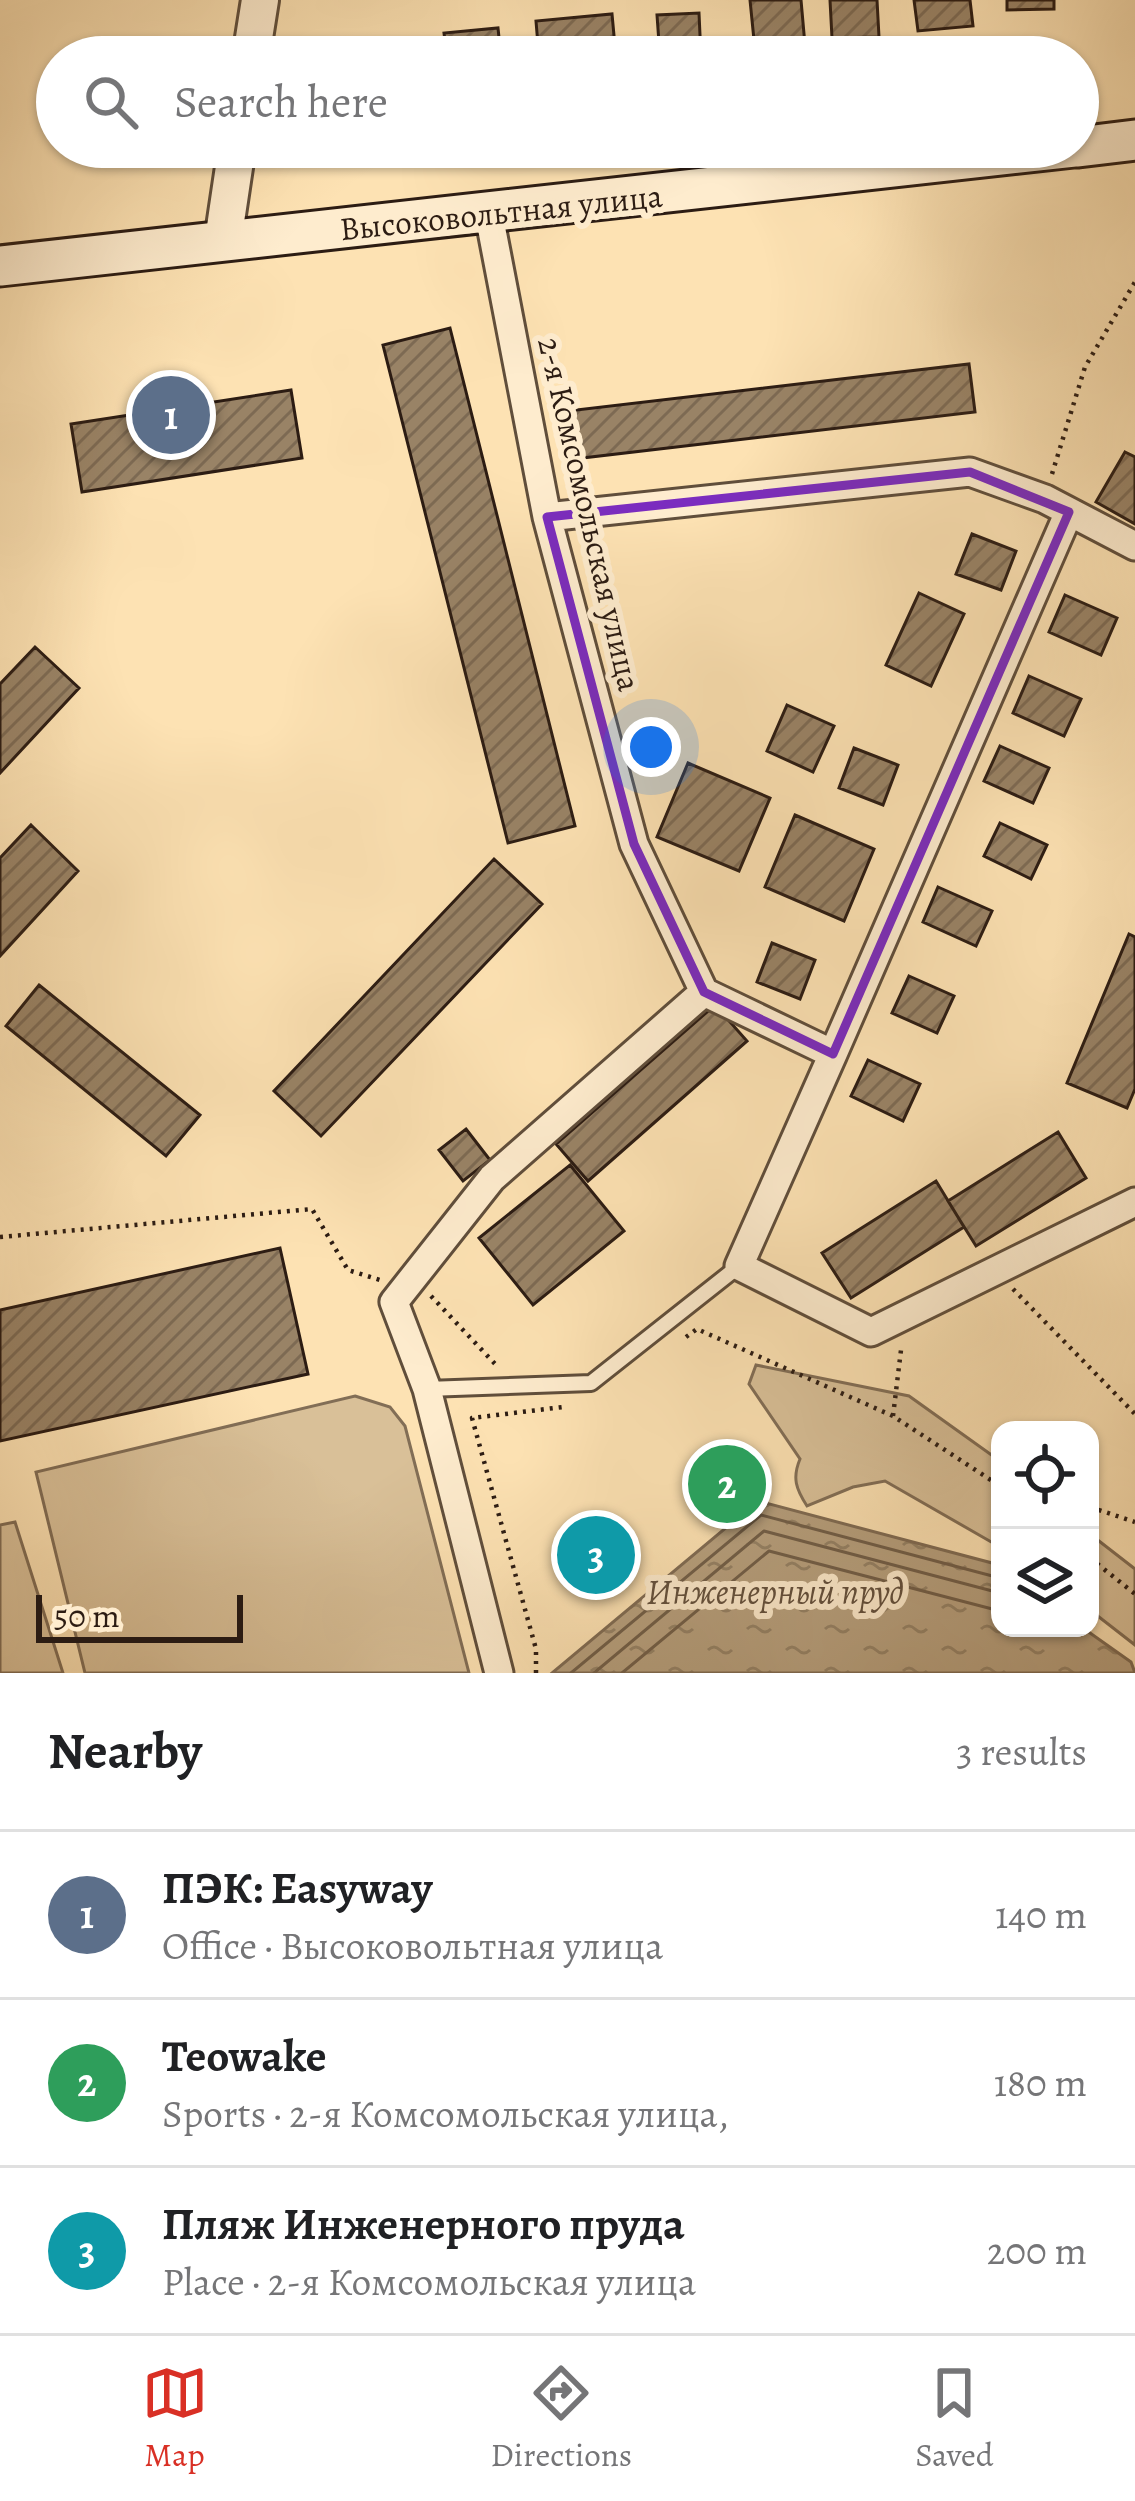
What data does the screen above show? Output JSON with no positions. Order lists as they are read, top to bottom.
{
  "streets": {
    "main road": ["Высоковольтная улица"],
    "street": ["2-я Комсомольская улица"]
  },
  "crossings": [
    ["Высоковольтная улица", "2-я Комсомольская улица"]
  ],
  "water": ["Инженерный пруд"],
  "scale_bar": "50 m",
  "page": {
    "search": "Search here",
    "pins": ["1", "2", "3"],
    "scale": "50 m",
    "heading": ["Nearby", "3 results"],
    "list": [
      {
        "mark": "1",
        "name": "ПЭК: Easyway",
        "note": "Office · Высоковольтная улица",
        "value": "140 m"
      },
      {
        "mark": "2",
        "name": "Teowake",
        "note": "Sports · 2-я Комсомольская улица,",
        "value": "180 m"
      },
      {
        "mark": "3",
        "name": "Пляж Инженерного пруда",
        "note": "Place · 2-я Комсомольская улица",
        "value": "200 m"
      }
    ],
    "nav": ["Map", "Directions", "Saved"]
  }
}
